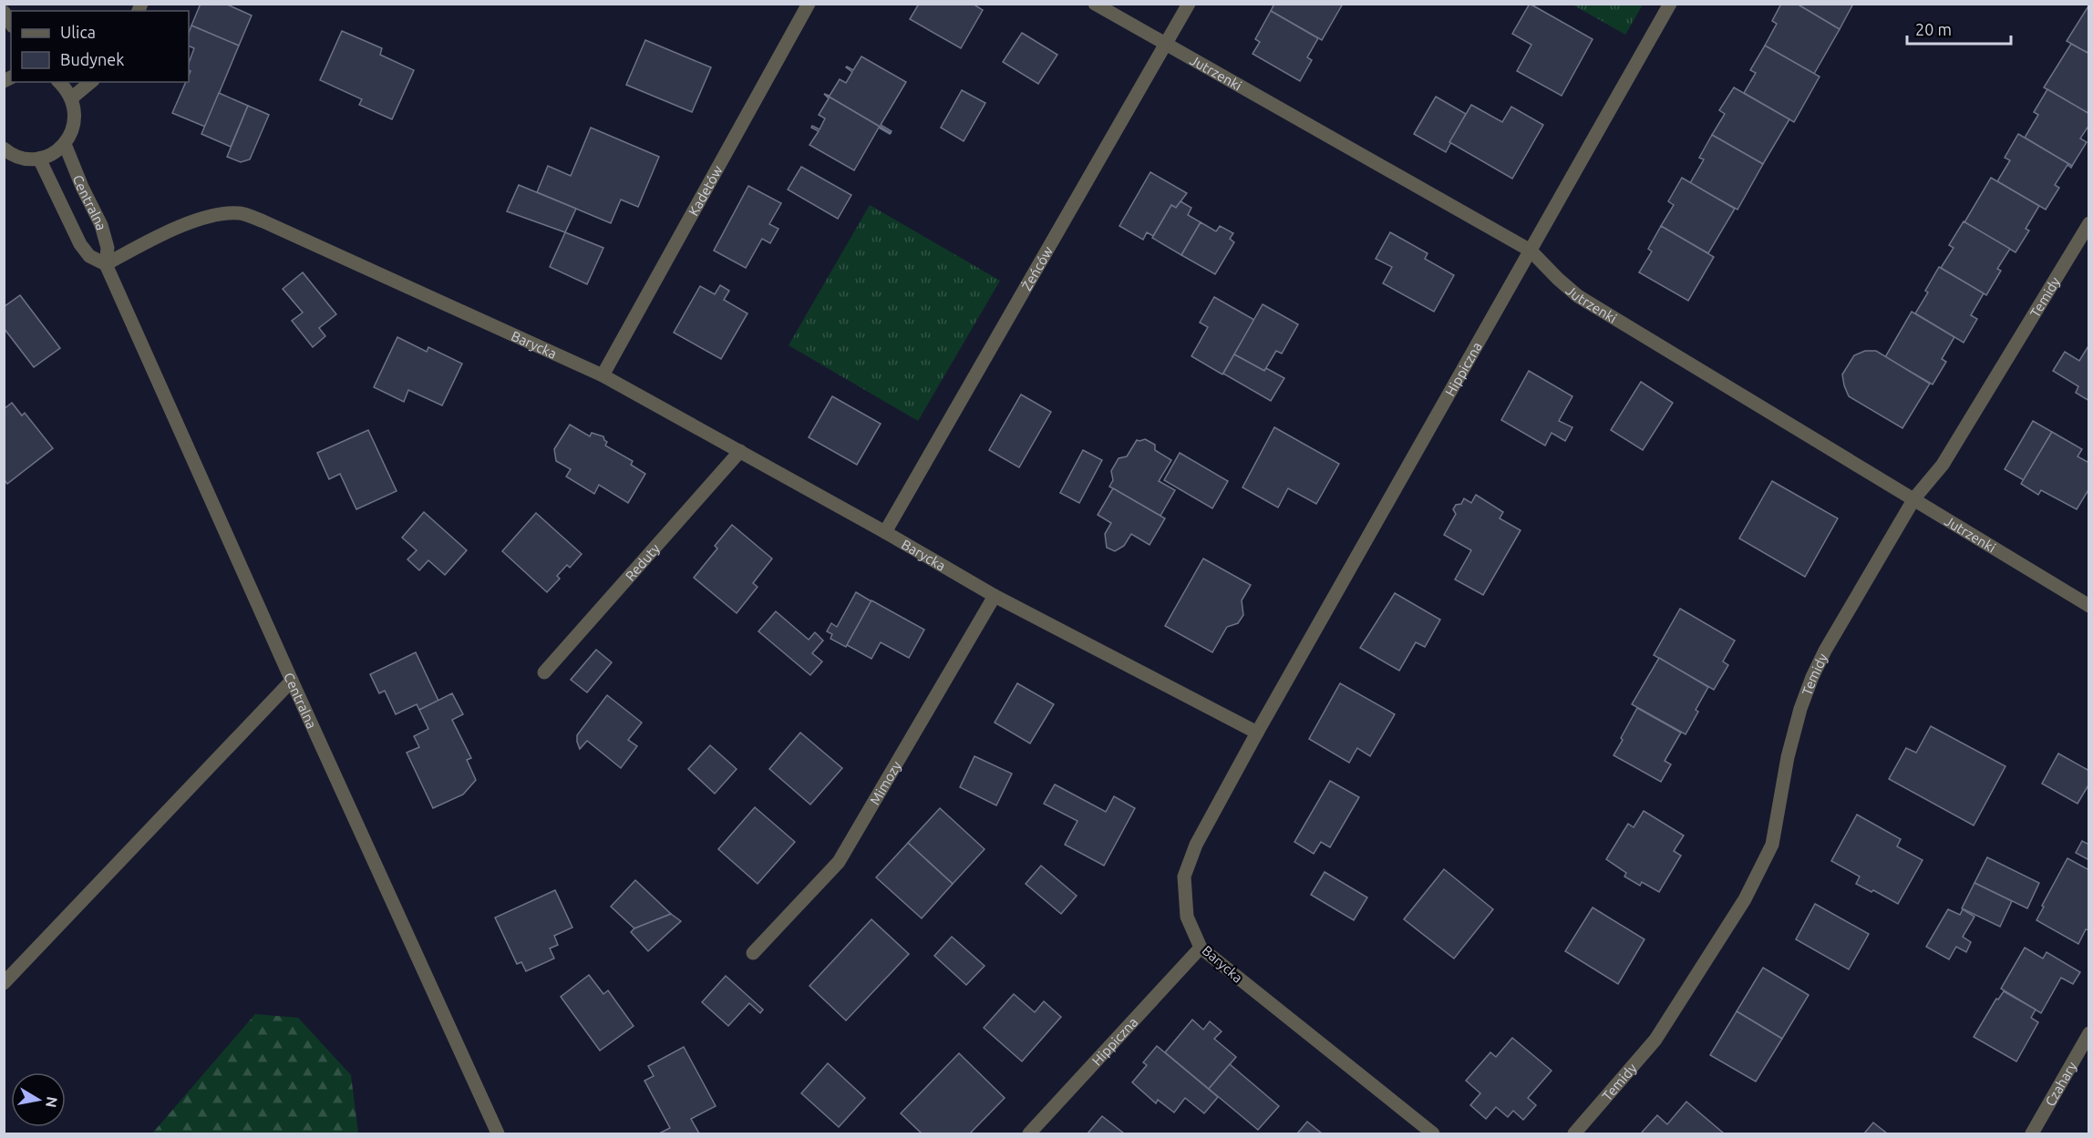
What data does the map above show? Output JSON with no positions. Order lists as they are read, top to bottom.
{
  "streets": {
    "street": [
      "Jutrzenki",
      "Kadetów",
      "Centralna",
      "Żeńców",
      "Temidy",
      "Barycka",
      "Hippiczna",
      "Reduty",
      "Mimozy",
      "Czahary"
    ]
  },
  "crossings": [
    ["Jutrzenki", "Żeńców"],
    ["Jutrzenki", "Temidy"],
    ["Jutrzenki", "Hippiczna"],
    ["Kadetów", "Barycka"],
    ["Centralna", "Barycka"],
    ["Żeńców", "Barycka"],
    ["Barycka", "Hippiczna"],
    ["Barycka", "Reduty"],
    ["Barycka", "Mimozy"]
  ],
  "legend": ["Ulica", "Budynek"],
  "scale_bar": "20 m",
  "north": "right"
}
